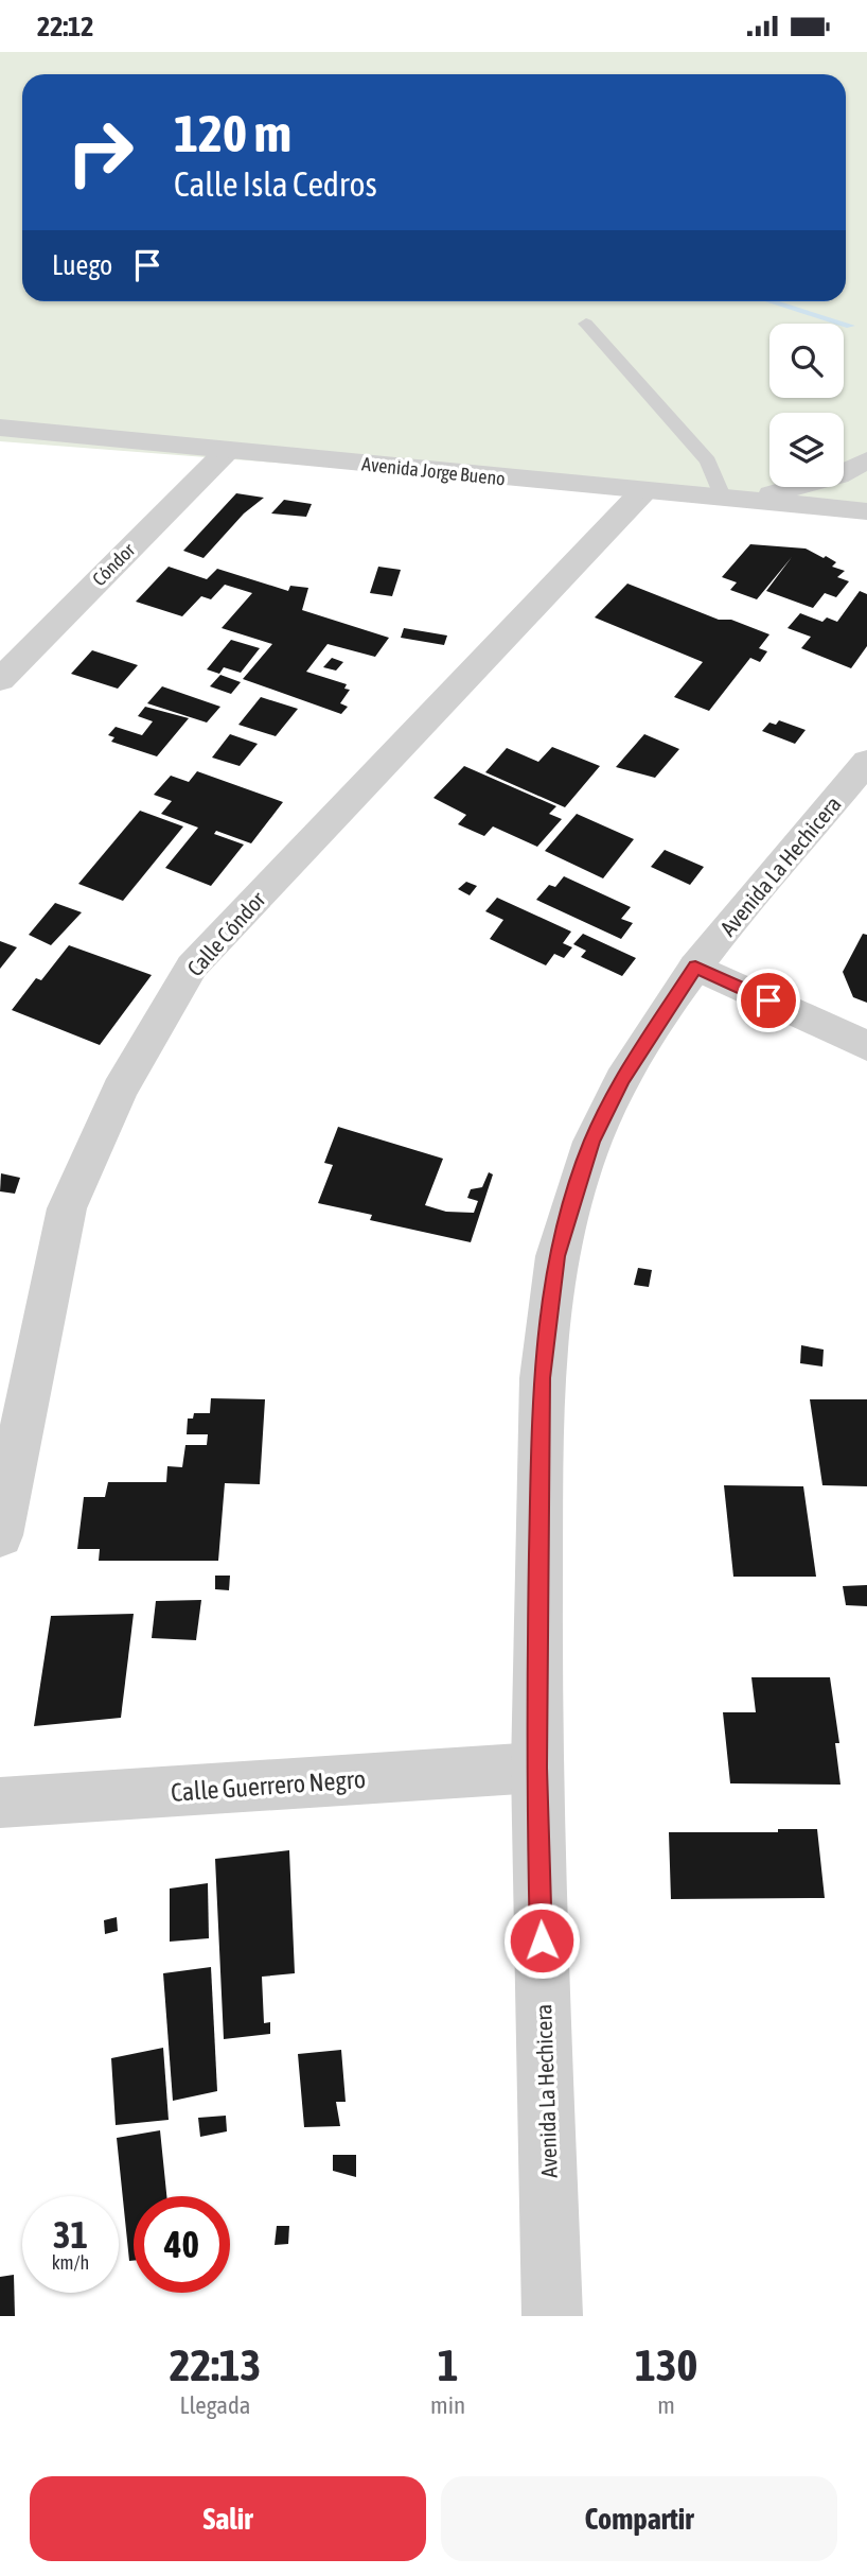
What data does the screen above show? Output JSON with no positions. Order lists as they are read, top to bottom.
{
  "streets": {
    "street": [
      "Avenida Jorge Bueno",
      "Cóndor",
      "Avenida La Hechicera",
      "Calle Cóndor",
      "Calle Guerrero Negro"
    ]
  },
  "crossings": [
    ["Avenida Jorge Bueno", "Cóndor"],
    ["Avenida Jorge Bueno", "Calle Cóndor"],
    ["Avenida La Hechicera", "Calle Guerrero Negro"]
  ],
  "page": {
    "status": "22:12",
    "turn": ["120 m", "Calle Isla Cedros"],
    "then": "Luego",
    "speed": "31 km/h",
    "limit": "40",
    "eta": [
      "22:13",
      "Llegada",
      "1",
      "min",
      "130",
      "m"
    ],
    "buttons": ["Salir", "Compartir"]
  }
}
